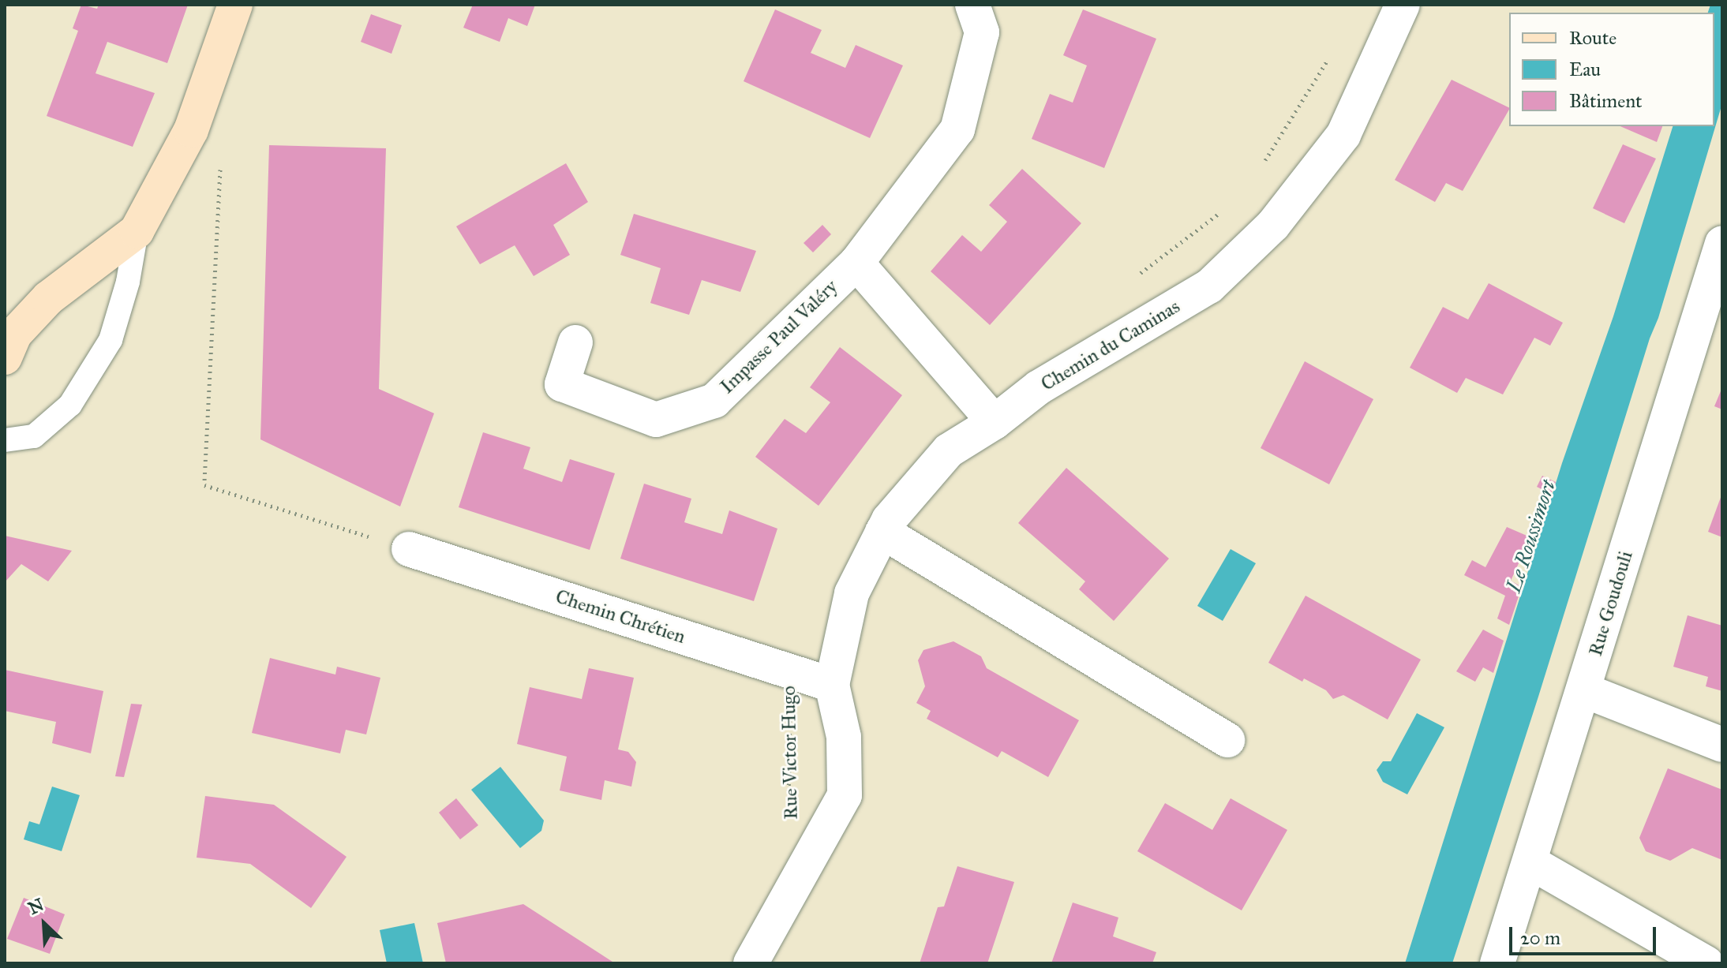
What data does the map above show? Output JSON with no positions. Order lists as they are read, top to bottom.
{
  "streets": {
    "street": [
      "Impasse Paul Valéry",
      "Chemin du Caminas",
      "Rue Goudouli",
      "Chemin Chrétien",
      "Rue Victor Hugo"
    ]
  },
  "crossings": [
    ["Chemin du Caminas", "Chemin Chrétien"],
    ["Chemin du Caminas", "Rue Victor Hugo"],
    ["Chemin Chrétien", "Rue Victor Hugo"]
  ],
  "water": ["Le Roussimort"],
  "legend": ["Route", "Eau", "Bâtiment"],
  "scale_bar": "20 m",
  "north": "top left"
}
